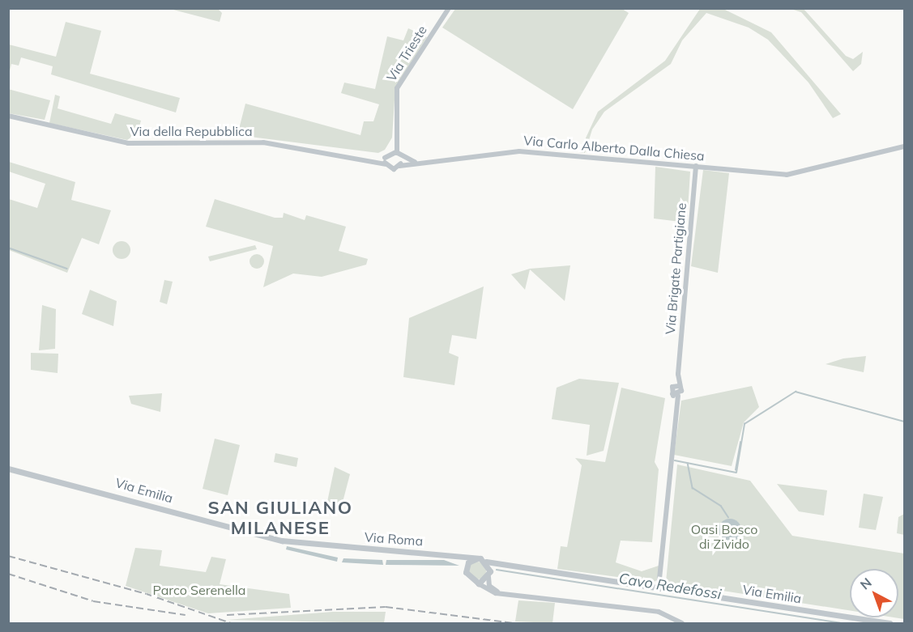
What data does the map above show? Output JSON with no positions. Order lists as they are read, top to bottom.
{
  "streets": {
    "main road": ["Via Emilia", "Via Roma"],
    "street": [
      "Via Trieste",
      "Via della Repubblica",
      "Via Carlo Alberto Dalla Chiesa",
      "Via Brigate Partigiane"
    ]
  },
  "crossings": [
    ["Via Trieste", "Via della Repubblica"],
    ["Via Trieste", "Via Carlo Alberto Dalla Chiesa"],
    ["Via della Repubblica", "Via Carlo Alberto Dalla Chiesa"],
    ["Via Carlo Alberto Dalla Chiesa", "Via Brigate Partigiane"],
    ["Via Emilia", "Via Roma"]
  ],
  "districts": ["SAN GIULIANO MILANESE"],
  "water": ["Cavo Redefossi"],
  "parks": ["Oasi Bosco di Zivido", "Parco Serenella"],
  "north": "top left"
}
